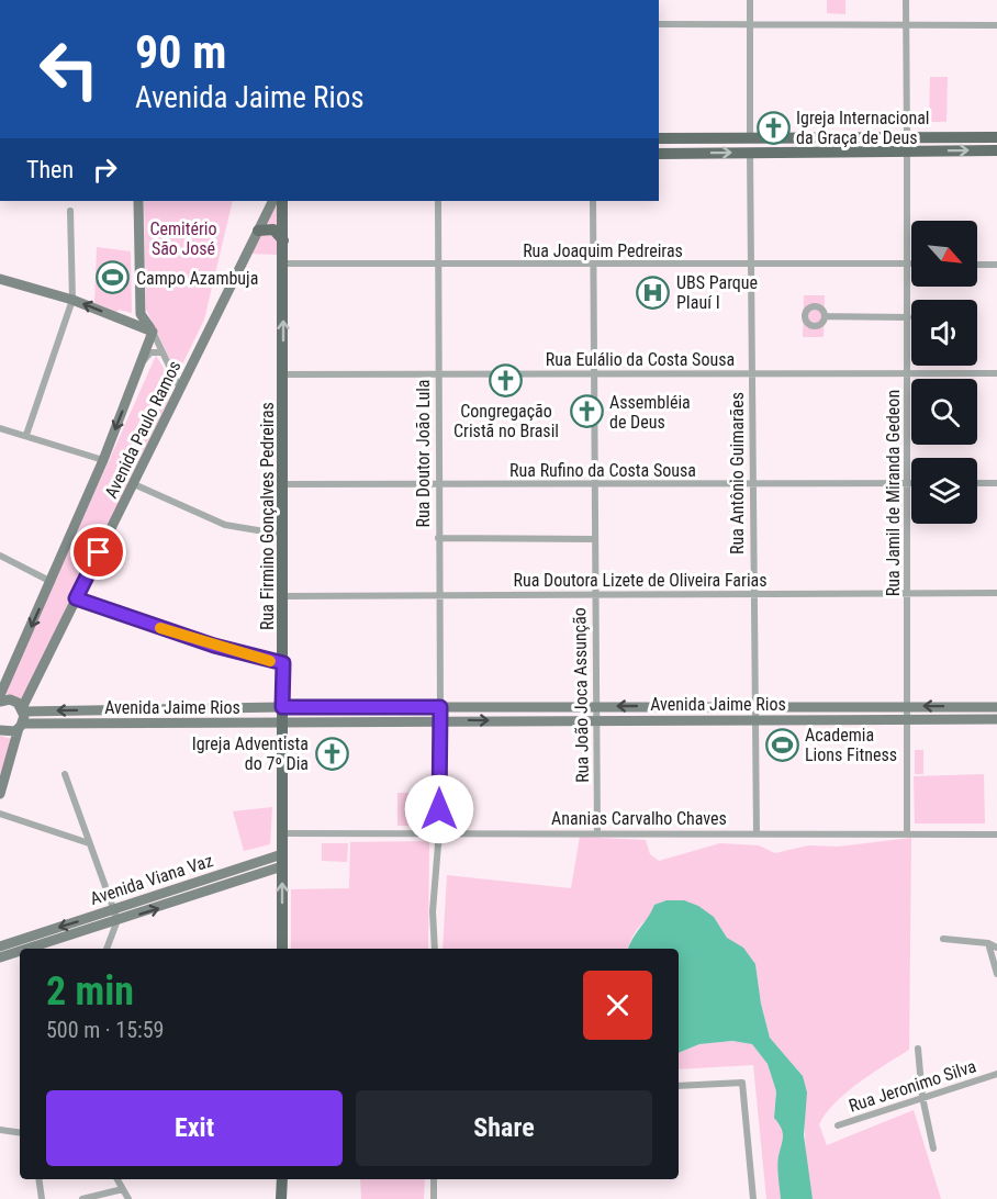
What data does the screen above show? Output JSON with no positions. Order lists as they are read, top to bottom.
{
  "streets": {
    "main road": ["Rua Firmino Gonçalves Pedreiras"],
    "street": [
      "Rua Joaquim Pedreiras",
      "Rua Eulálio da Costa Sousa",
      "Avenida Paulo Ramos",
      "Rua Doutor João Lula",
      "Rua Rufino da Costa Sousa",
      "Rua Antônio Guimarães",
      "Rua Jamil de Miranda Gedeon",
      "Rua Doutora Lizete de Oliveira Farias",
      "Rua João Joca Assunção",
      "Avenida Jaime Rios",
      "Ananias Carvalho Chaves",
      "Avenida Viana Vaz",
      "Rua Jeronimo Silva"
    ]
  },
  "crossings": [
    ["Rua Joaquim Pedreiras", "Rua Doutor João Lula"],
    ["Rua Joaquim Pedreiras", "Rua Antônio Guimarães"],
    ["Rua Joaquim Pedreiras", "Rua Jamil de Miranda Gedeon"],
    ["Rua Joaquim Pedreiras", "Rua Firmino Gonçalves Pedreiras"],
    ["Rua Joaquim Pedreiras", "Rua João Joca Assunção"],
    ["Rua Eulálio da Costa Sousa", "Rua Doutor João Lula"],
    ["Rua Eulálio da Costa Sousa", "Rua Antônio Guimarães"],
    ["Rua Eulálio da Costa Sousa", "Rua Jamil de Miranda Gedeon"],
    ["Rua Eulálio da Costa Sousa", "Rua Firmino Gonçalves Pedreiras"],
    ["Rua Eulálio da Costa Sousa", "Rua João Joca Assunção"],
    ["Avenida Paulo Ramos", "Avenida Jaime Rios"],
    ["Rua Doutor João Lula", "Rua Rufino da Costa Sousa"],
    ["Rua Doutor João Lula", "Rua Doutora Lizete de Oliveira Farias"],
    ["Rua Doutor João Lula", "Avenida Jaime Rios"],
    ["Rua Rufino da Costa Sousa", "Rua Antônio Guimarães"],
    ["Rua Rufino da Costa Sousa", "Rua Jamil de Miranda Gedeon"],
    ["Rua Rufino da Costa Sousa", "Rua Firmino Gonçalves Pedreiras"],
    ["Rua Rufino da Costa Sousa", "Rua João Joca Assunção"],
    ["Rua Antônio Guimarães", "Rua Doutora Lizete de Oliveira Farias"],
    ["Rua Antônio Guimarães", "Avenida Jaime Rios"],
    ["Rua Antônio Guimarães", "Ananias Carvalho Chaves"],
    ["Rua Jamil de Miranda Gedeon", "Rua Doutora Lizete de Oliveira Farias"],
    ["Rua Jamil de Miranda Gedeon", "Avenida Jaime Rios"],
    ["Rua Jamil de Miranda Gedeon", "Ananias Carvalho Chaves"],
    ["Rua Firmino Gonçalves Pedreiras", "Rua Doutora Lizete de Oliveira Farias"],
    ["Rua Firmino Gonçalves Pedreiras", "Avenida Jaime Rios"],
    ["Rua Firmino Gonçalves Pedreiras", "Ananias Carvalho Chaves"],
    ["Rua Firmino Gonçalves Pedreiras", "Avenida Viana Vaz"],
    ["Rua Doutora Lizete de Oliveira Farias", "Rua João Joca Assunção"],
    ["Rua João Joca Assunção", "Avenida Jaime Rios"],
    ["Rua João Joca Assunção", "Ananias Carvalho Chaves"]
  ],
  "parks": ["Cemitério São José"],
  "places": {
    "church": [
      "Igreja Internacional da Graça de Deus",
      "Congregação Cristã no Brasil",
      "Assembléia de Deus",
      "Igreja Adventista do 7º Dia"
    ],
    "sports": ["Campo Azambuja", "Academia Lions Fitness"],
    "hospital": ["UBS Parque PIauí I"]
  },
  "north": "bottom right",
  "page": {
    "turn": ["90 m", "Avenida Jaime Rios"],
    "then": "Then",
    "heading": ["2 min", "500 m · 15:59"],
    "buttons": ["Exit", "Share"]
  }
}
